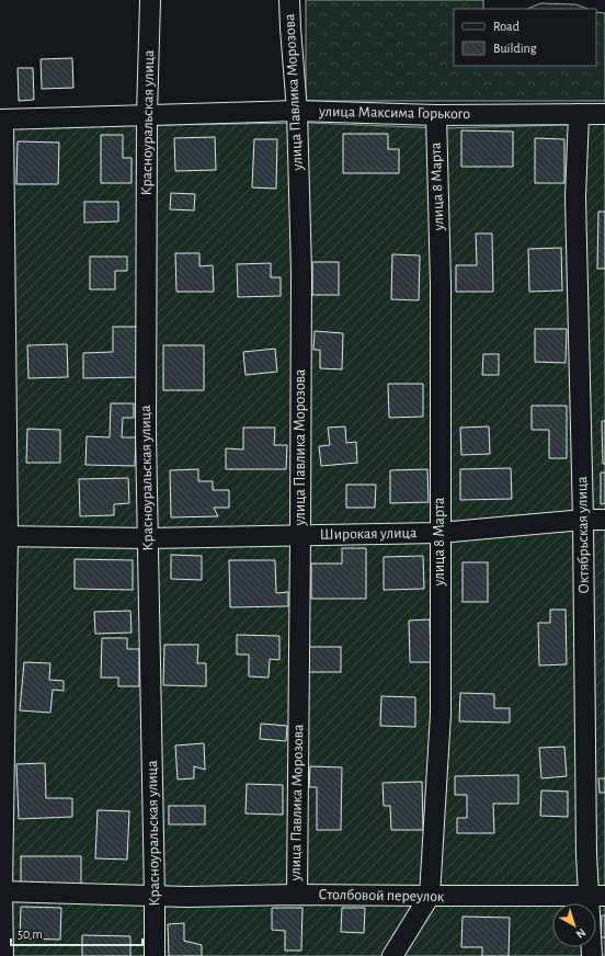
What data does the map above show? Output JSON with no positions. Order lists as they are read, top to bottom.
{
  "streets": {
    "street": [
      "улица Павлика Морозова",
      "улица Максима Горького",
      "Красноуральская улица",
      "улица 8 Марта",
      "Широкая улица",
      "Октябрьская улица",
      "Столбовой переулок"
    ]
  },
  "crossings": [
    ["улица Павлика Морозова", "улица Максима Горького"],
    ["улица Павлика Морозова", "Широкая улица"],
    ["улица Павлика Морозова", "Столбовой переулок"],
    ["улица Максима Горького", "Красноуральская улица"],
    ["улица Максима Горького", "улица 8 Марта"],
    ["улица Максима Горького", "Октябрьская улица"],
    ["Красноуральская улица", "Широкая улица"],
    ["Красноуральская улица", "Столбовой переулок"],
    ["улица 8 Марта", "Широкая улица"],
    ["улица 8 Марта", "Столбовой переулок"],
    ["Широкая улица", "Октябрьская улица"],
    ["Октябрьская улица", "Столбовой переулок"]
  ],
  "legend": ["Road", "Building"],
  "scale_bar": "50 m",
  "north": "bottom right"
}
